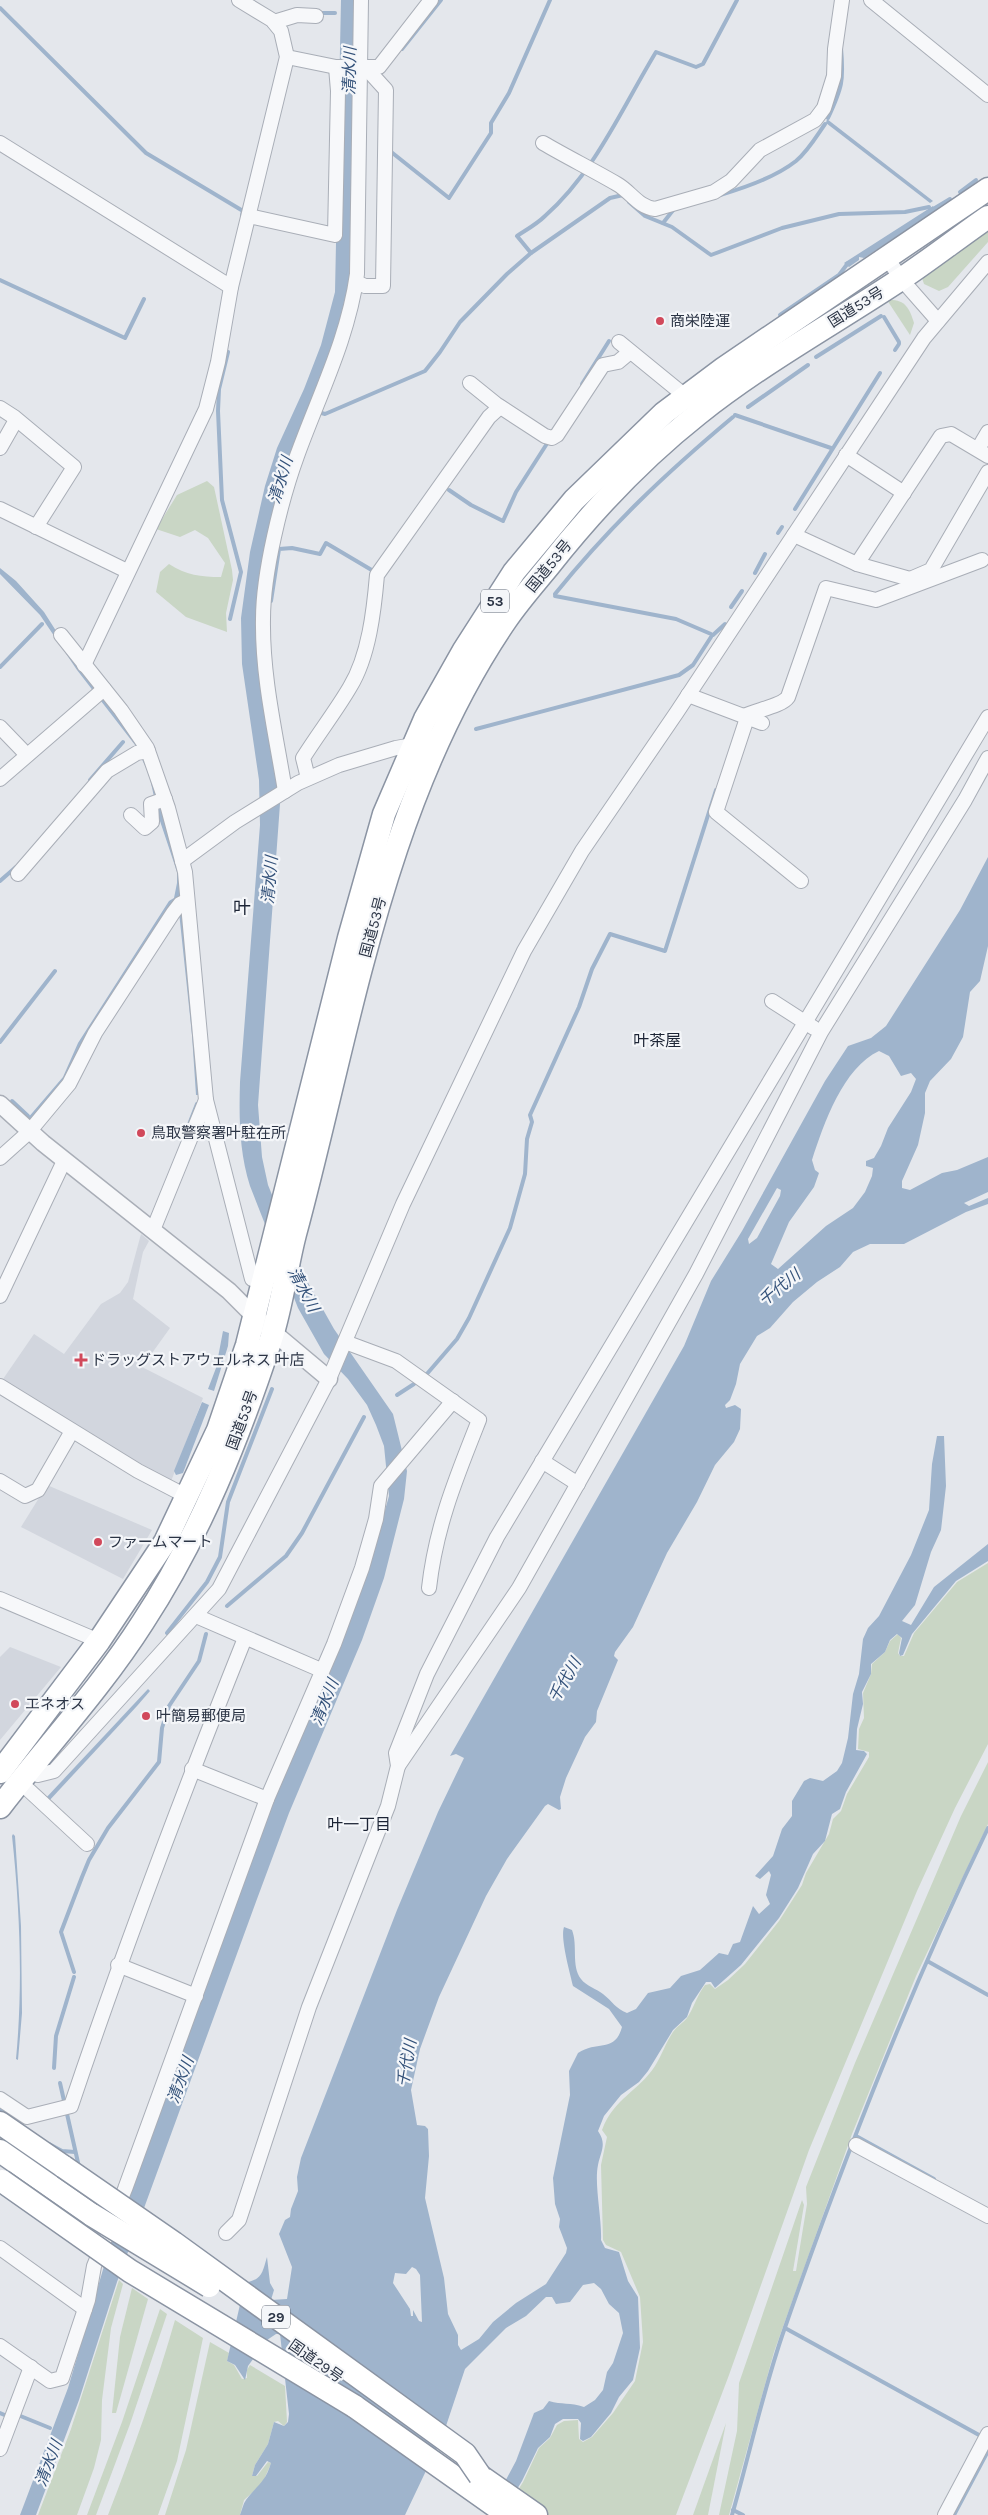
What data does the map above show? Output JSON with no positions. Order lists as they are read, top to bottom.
{
  "streets": {
    "highway": [
      "国道53号",
      "53",
      "29",
      "国道29号"
    ]
  },
  "crossings": [
    ["29", "国道29号"]
  ],
  "districts": ["叶", "叶茶屋", "叶一丁目"],
  "water": ["清水川", "千代川"],
  "places": {
    "other": [
      "商栄陸運",
      "鳥取警察署叶駐在所",
      "ファームマート",
      "エネオス",
      "叶簡易郵便局"
    ],
    "health": ["ドラッグストアウェルネス 叶店"]
  }
}
